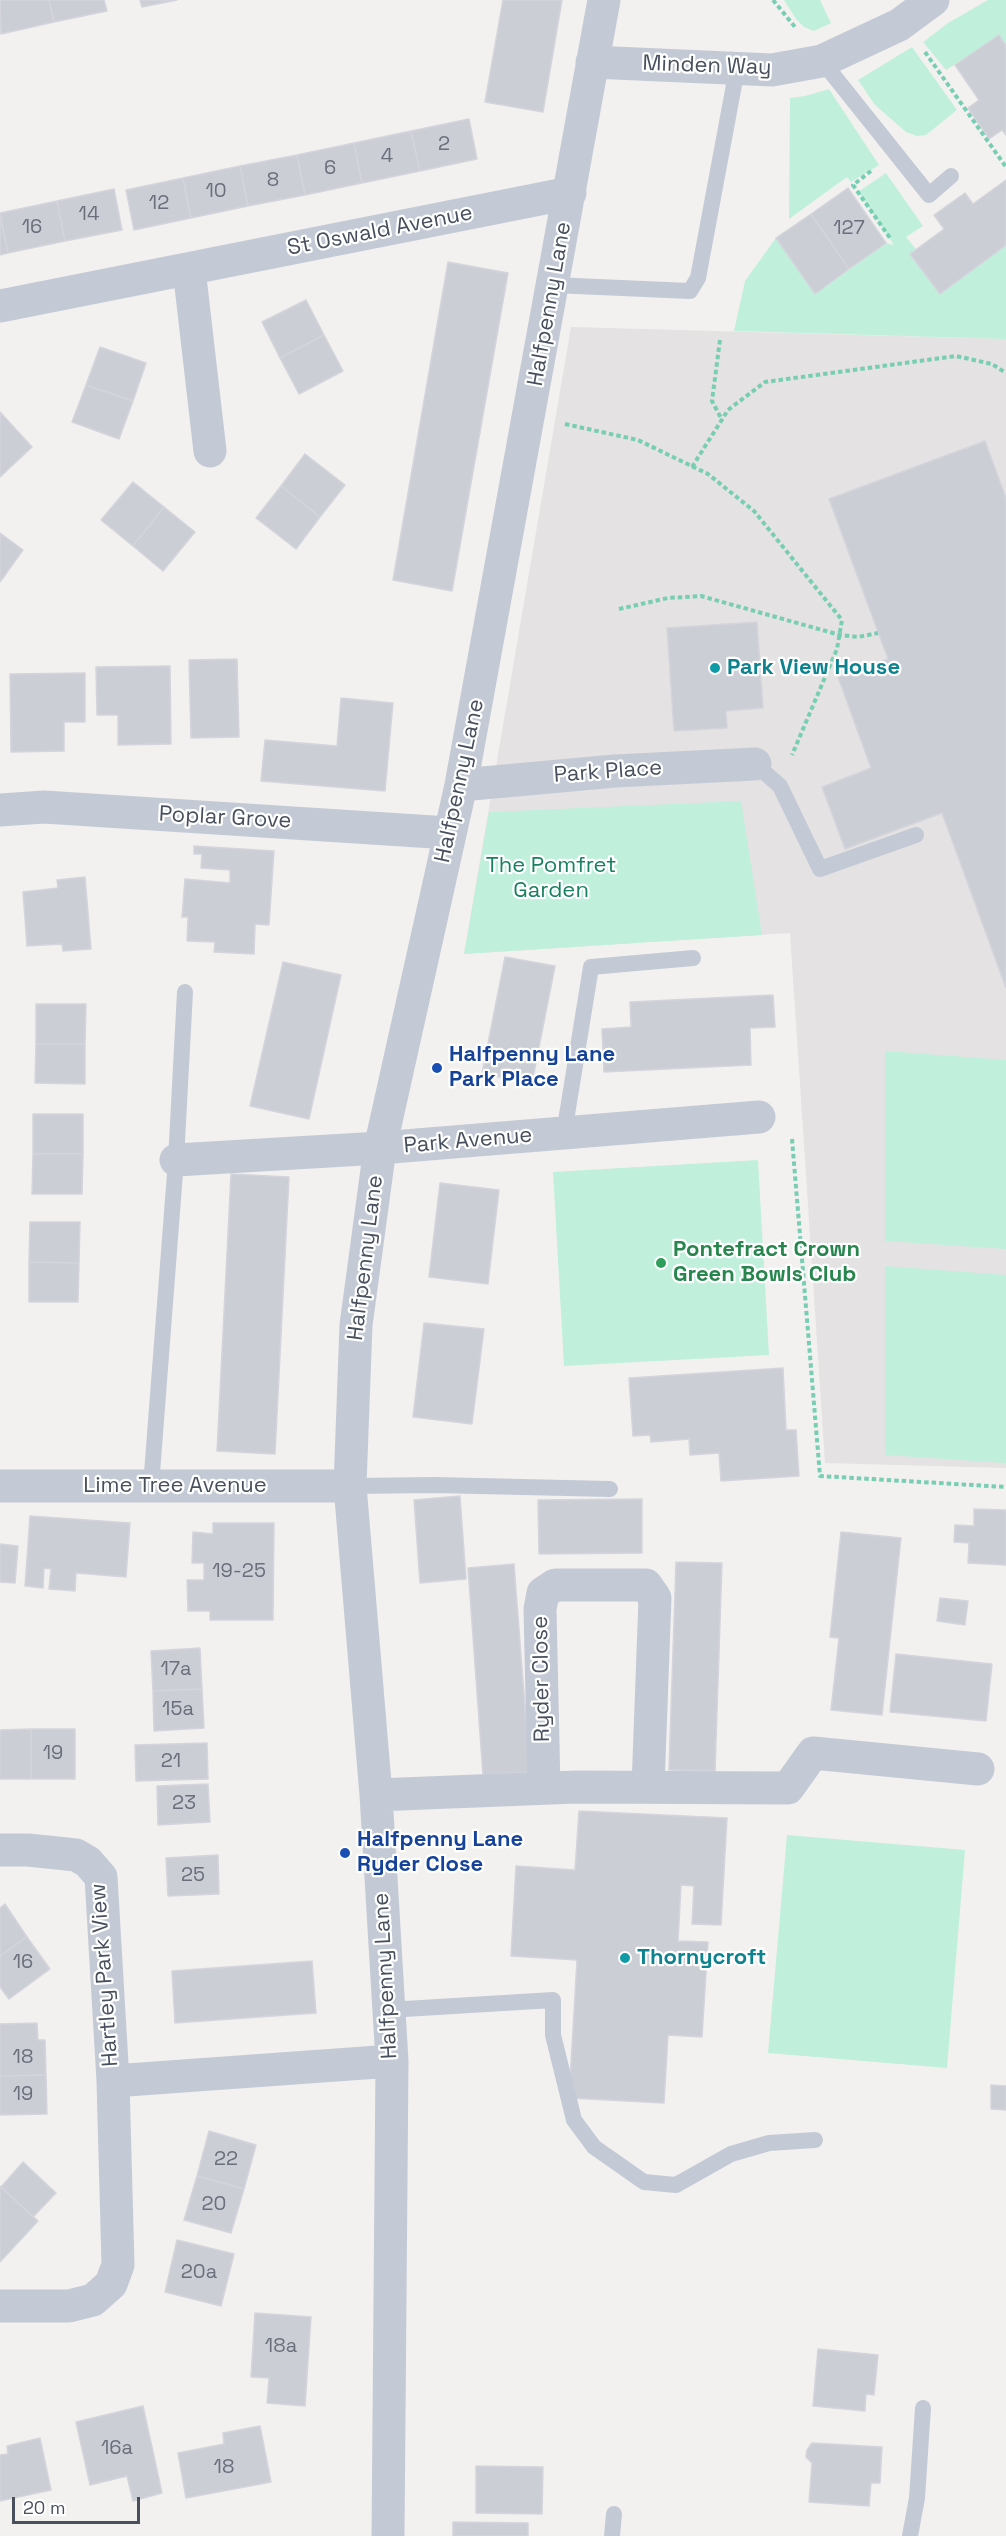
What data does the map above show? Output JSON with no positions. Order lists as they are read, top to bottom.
{
  "streets": {
    "street": [
      "Minden Way",
      "St Oswald Avenue",
      "Halfpenny Lane",
      "Park Place",
      "Poplar Grove",
      "Park Avenue",
      "Lime Tree Avenue",
      "Ryder Close",
      "Hartley Park View"
    ]
  },
  "crossings": [
    ["Minden Way", "Halfpenny Lane"],
    ["St Oswald Avenue", "Halfpenny Lane"],
    ["Halfpenny Lane", "Park Place"],
    ["Halfpenny Lane", "Poplar Grove"],
    ["Halfpenny Lane", "Park Avenue"],
    ["Halfpenny Lane", "Lime Tree Avenue"],
    ["Halfpenny Lane", "Hartley Park View"]
  ],
  "parks": ["The Pomfret Garden"],
  "places": [
    "Park View House",
    "Halfpenny Lane Park Place",
    "Pontefract Crown Green Bowls Club",
    "Halfpenny Lane Ryder Close",
    "Thornycroft"
  ],
  "house_numbers": [
    "2",
    "4",
    "6",
    "8",
    "10",
    "12",
    "14",
    "16",
    "127",
    "19-25",
    "17a",
    "15a",
    "19",
    "21",
    "23",
    "25",
    "16",
    "18",
    "19",
    "22",
    "20",
    "20a",
    "18a",
    "16a",
    "18"
  ],
  "scale_bar": "20 m"
}
